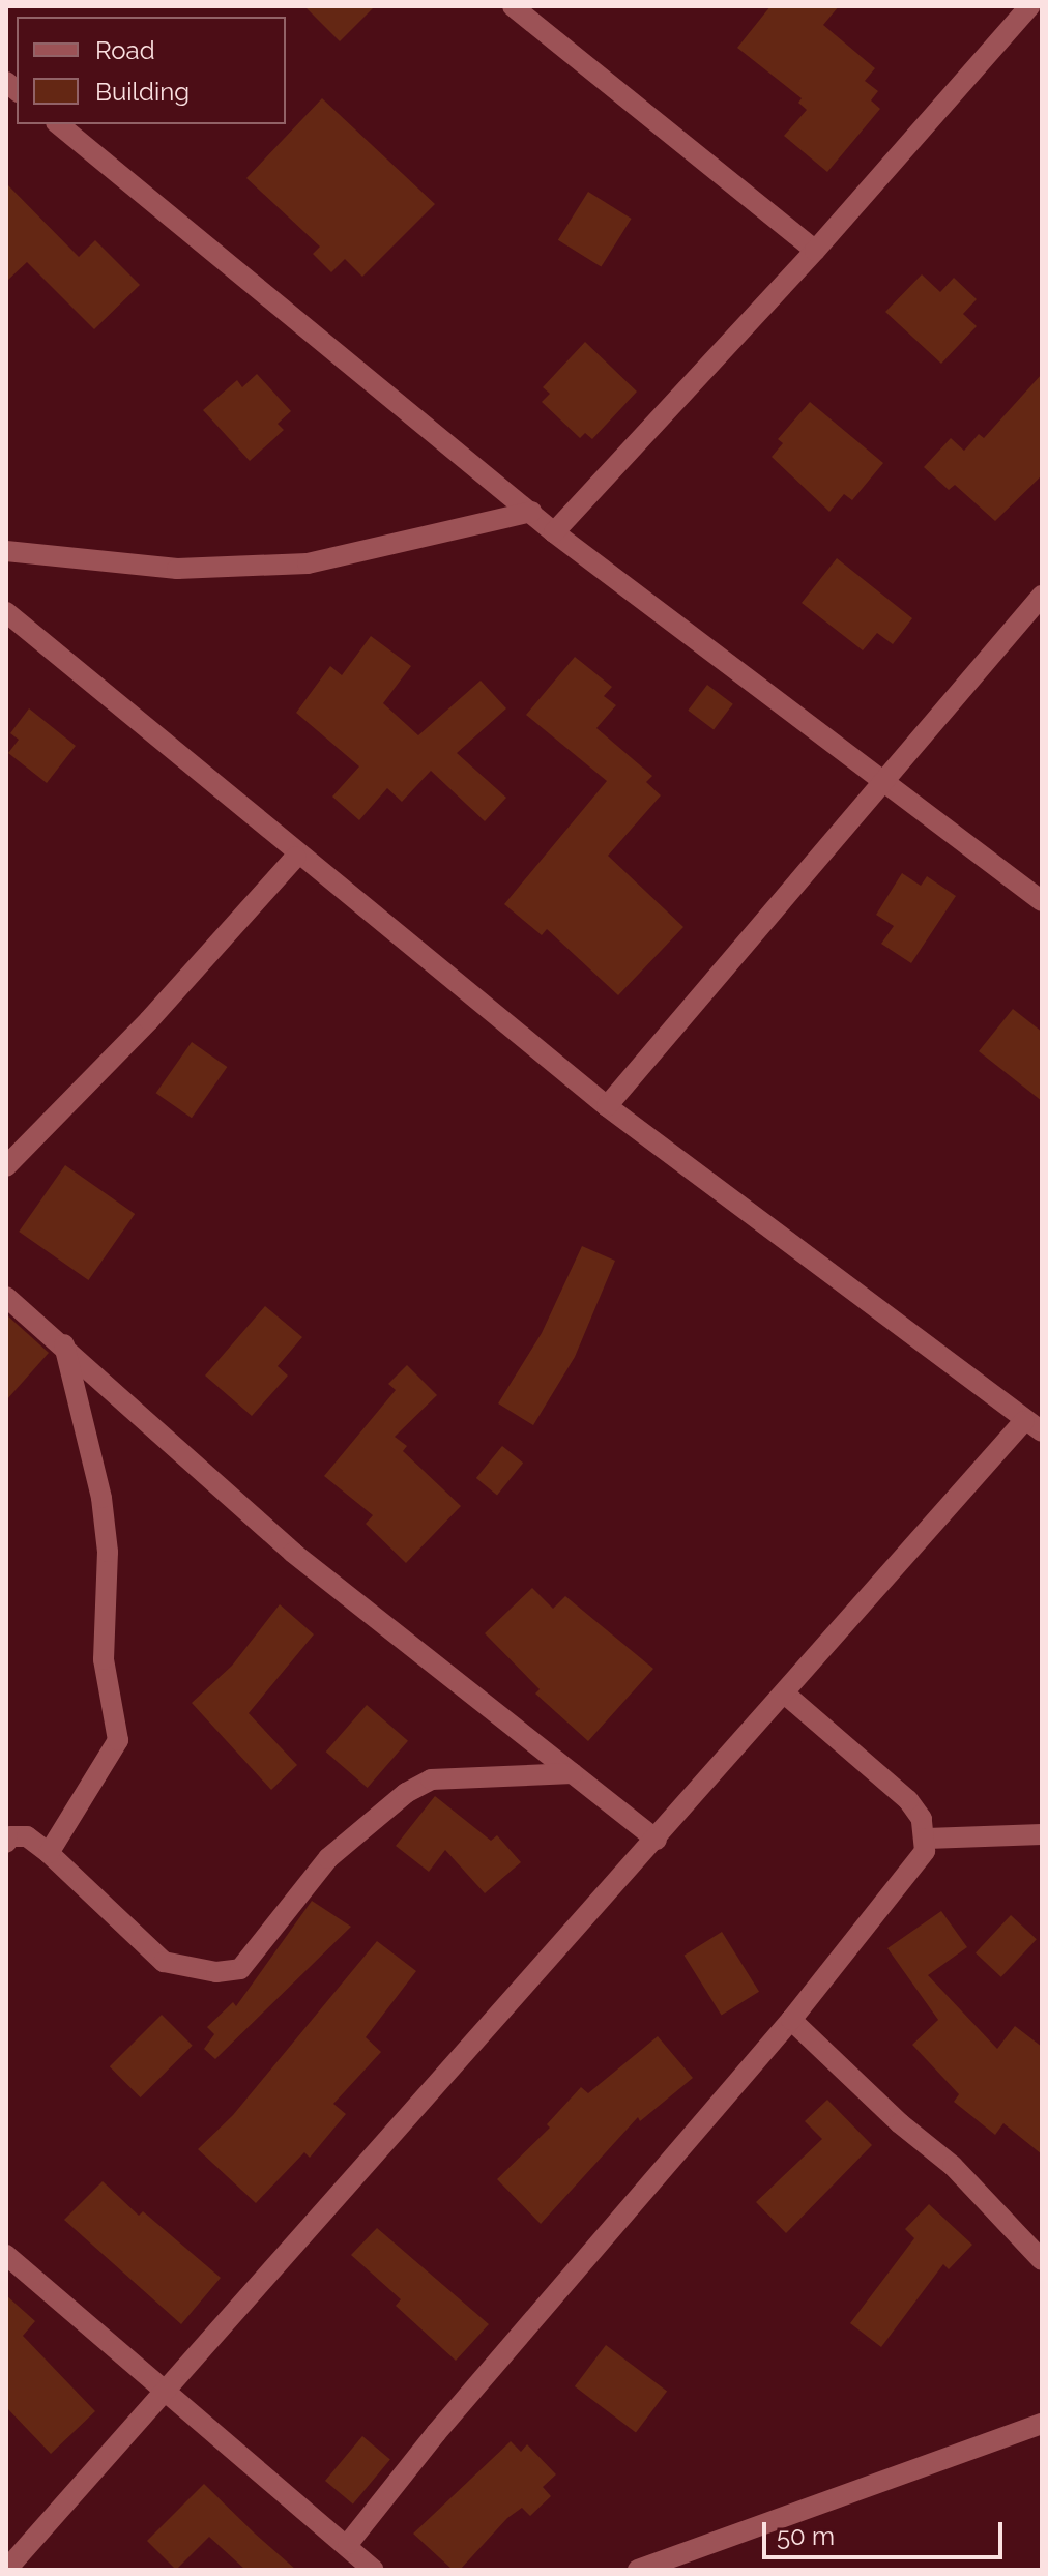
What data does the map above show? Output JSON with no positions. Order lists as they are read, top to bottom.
{
  "legend": ["Road", "Building"],
  "scale_bar": "50 m"
}
